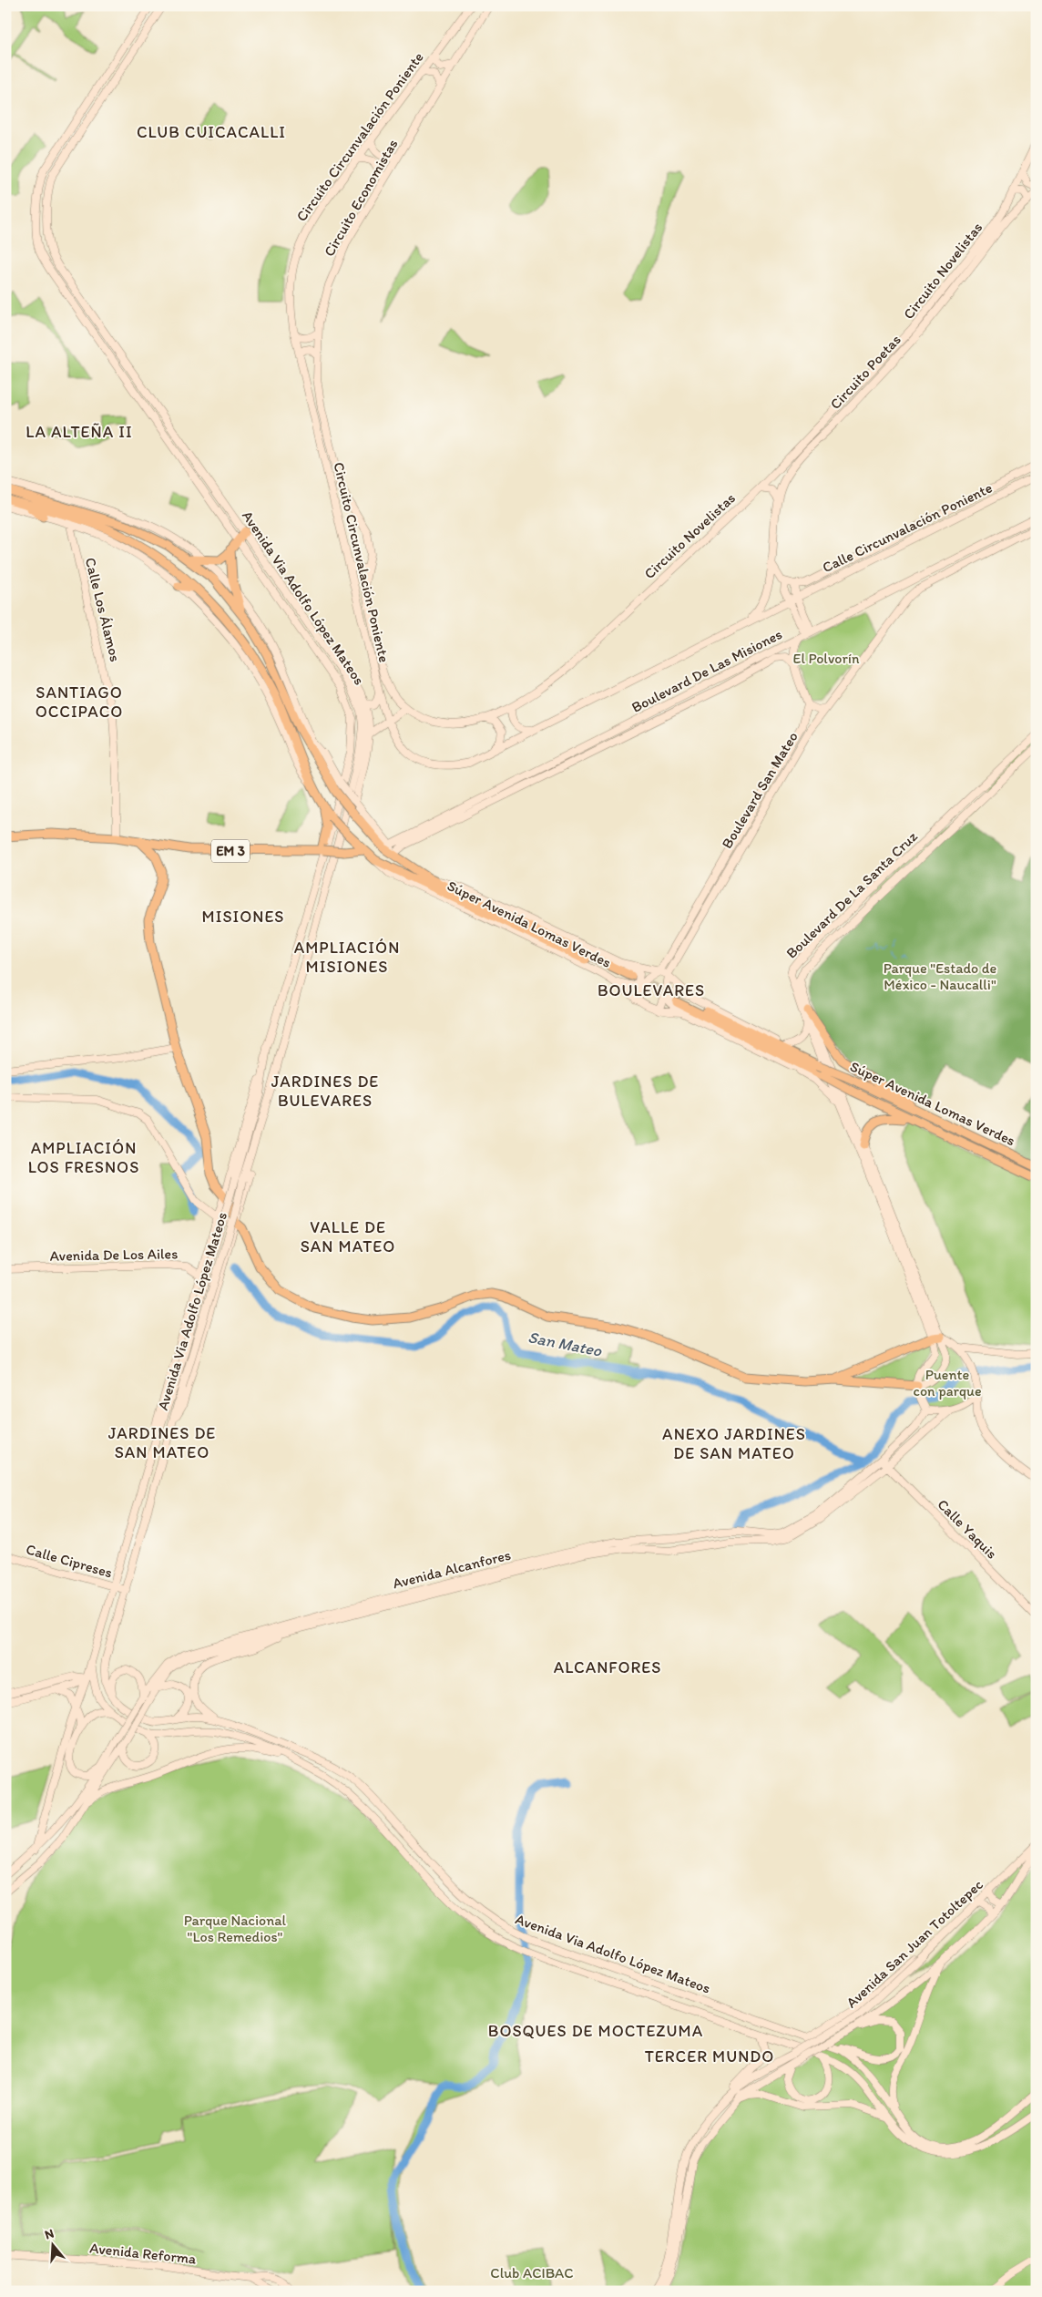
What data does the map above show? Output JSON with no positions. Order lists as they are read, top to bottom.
{
  "streets": {
    "main road": [
      "Circuito Circunvalación Poniente",
      "Circuito Economistas",
      "Circuito Novelistas",
      "Circuito Poetas",
      "Calle Circunvalación Poniente",
      "Avenida Via Adolfo López Mateos",
      "Calle Los Álamos",
      "Boulevard De Las Misiones",
      "Boulevard San Mateo",
      "EM 3",
      "Boulevard De La Santa Cruz",
      "Súper Avenida Lomas Verdes",
      "Avenida De Los Ailes",
      "Calle Yaquis",
      "Calle Cipreses",
      "Avenida Alcanfores",
      "Avenida San Juan Totoltepec",
      "Avenida Reforma"
    ]
  },
  "crossings": [
    ["Circuito Circunvalación Poniente", "Circuito Poetas"],
    ["Circuito Circunvalación Poniente", "Calle Circunvalación Poniente"],
    ["Circuito Economistas", "Circuito Novelistas"],
    ["Avenida Via Adolfo López Mateos", "Calle Cipreses"],
    ["Calle Los Álamos", "EM 3"],
    ["Calle Los Álamos", "Súper Avenida Lomas Verdes"],
    ["Boulevard De Las Misiones", "Súper Avenida Lomas Verdes"],
    ["Boulevard San Mateo", "Súper Avenida Lomas Verdes"],
    ["Calle Yaquis", "Avenida Alcanfores"]
  ],
  "districts": [
    "CLUB CUICACALLI",
    "LA ALTEÑA II",
    "SANTIAGO OCCIPACO",
    "MISIONES",
    "AMPLIACIÓN MISIONES",
    "BOULEVARES",
    "JARDINES DE BULEVARES",
    "AMPLIACIÓN LOS FRESNOS",
    "VALLE DE SAN MATEO",
    "JARDINES DE SAN MATEO",
    "ANEXO JARDINES DE SAN MATEO",
    "ALCANFORES",
    "BOSQUES DE MOCTEZUMA",
    "TERCER MUNDO"
  ],
  "water": ["San Mateo"],
  "parks": [
    "El Polvorín",
    "Parque \"Estado de México - Naucalli\"",
    "Puente con parque",
    "Parque Nacional \"Los Remedios\"",
    "Club ACIBAC"
  ],
  "north": "top"
}
